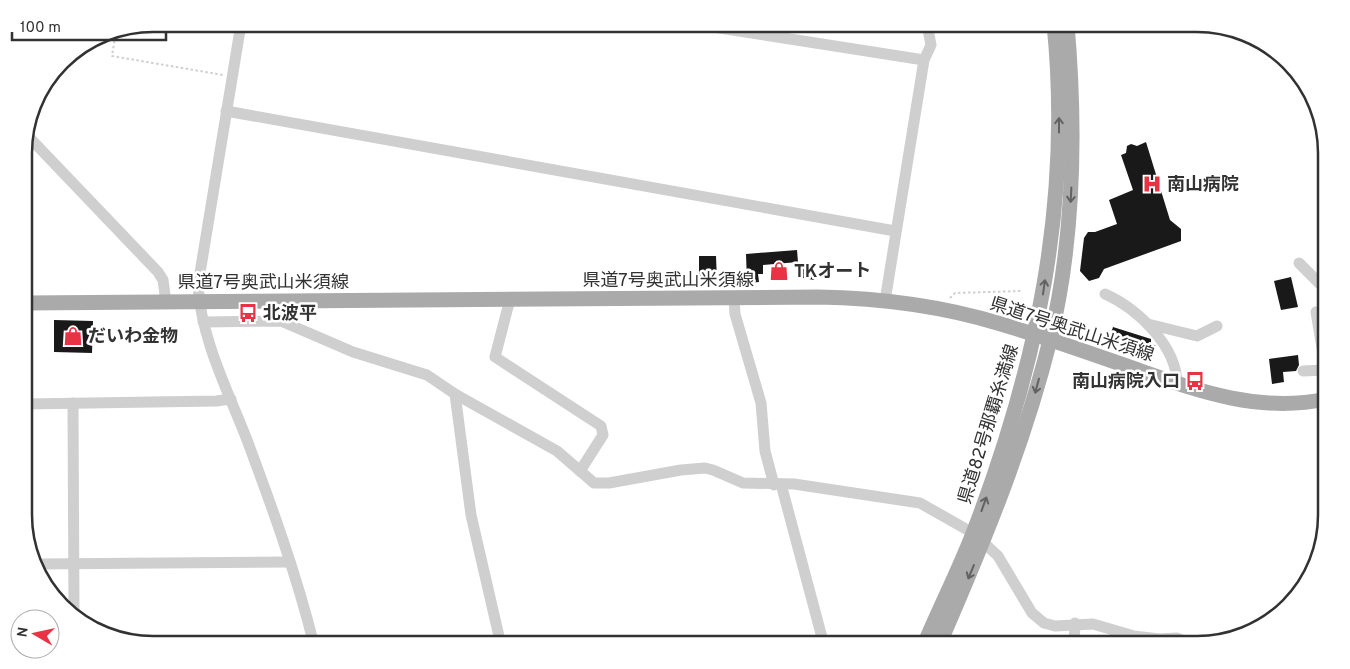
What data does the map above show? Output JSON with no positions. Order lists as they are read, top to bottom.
{
  "streets": {
    "main road": ["県道7号奥武山米須線", "県道82号那覇糸満線"]
  },
  "crossings": [
    ["県道7号奥武山米須線", "県道82号那覇糸満線"]
  ],
  "places": {
    "hospital": ["南山病院"],
    "shop": ["TKオート", "だいわ金物"],
    "bus stop": ["北波平", "南山病院入口"]
  },
  "scale_bar": "100 m",
  "north": "left"
}
